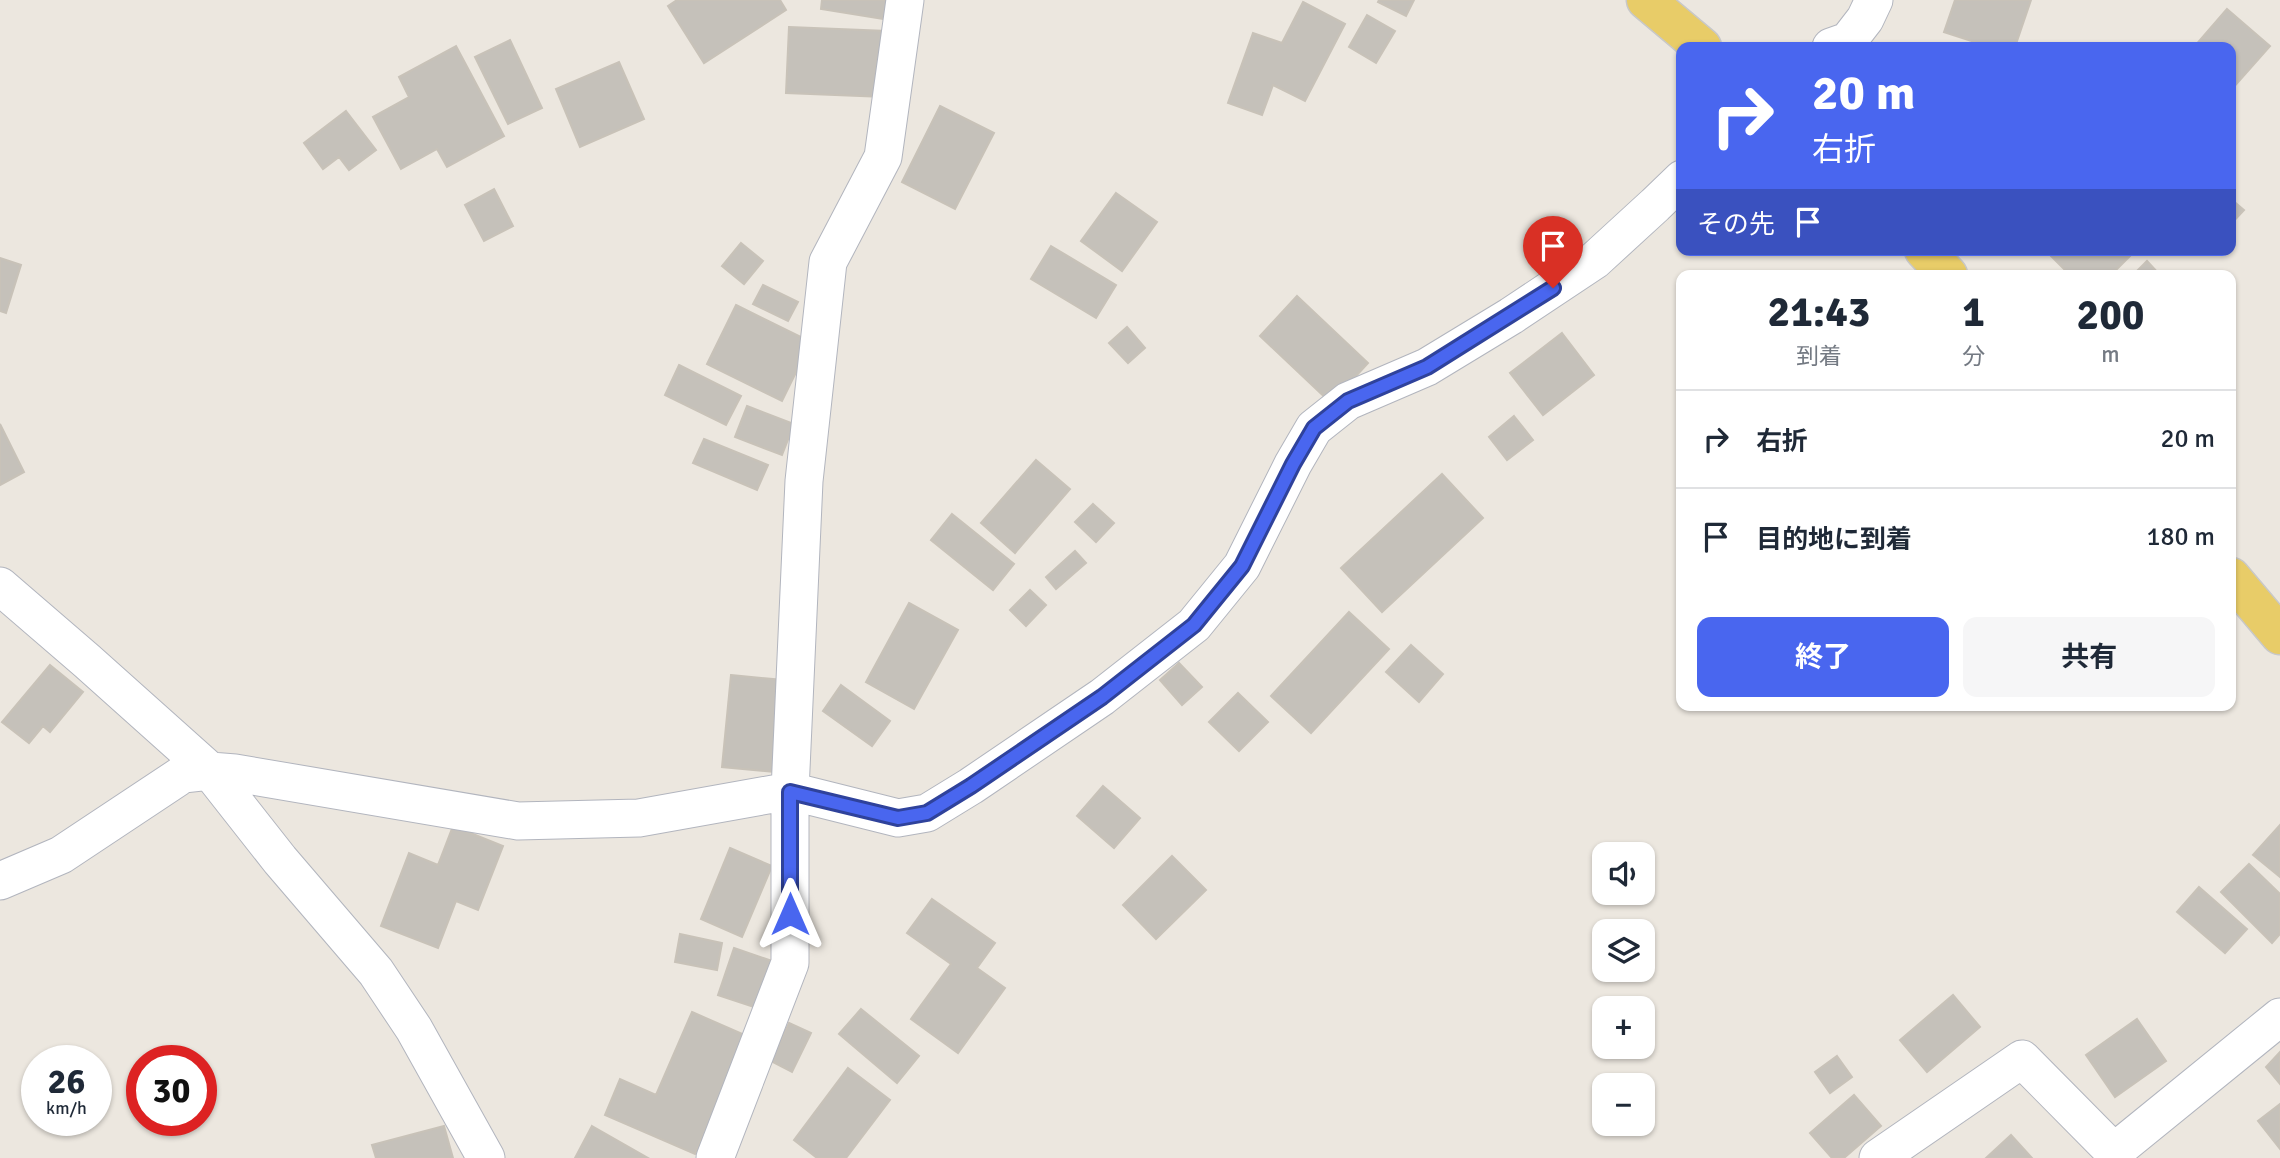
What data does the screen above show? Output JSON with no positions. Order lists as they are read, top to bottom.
{
  "page": {
    "turn": ["20 m", "右折"],
    "then": "その先",
    "eta": [
      "21:43",
      "到着",
      "1",
      "分",
      "200",
      "m"
    ],
    "list": [
      {
        "name": "右折",
        "value": "20 m"
      },
      {
        "name": "目的地に到着",
        "value": "180 m"
      }
    ],
    "buttons": ["終了", "共有"],
    "map_buttons": ["+", "−"],
    "speed": "26 km/h",
    "limit": "30"
  }
}
